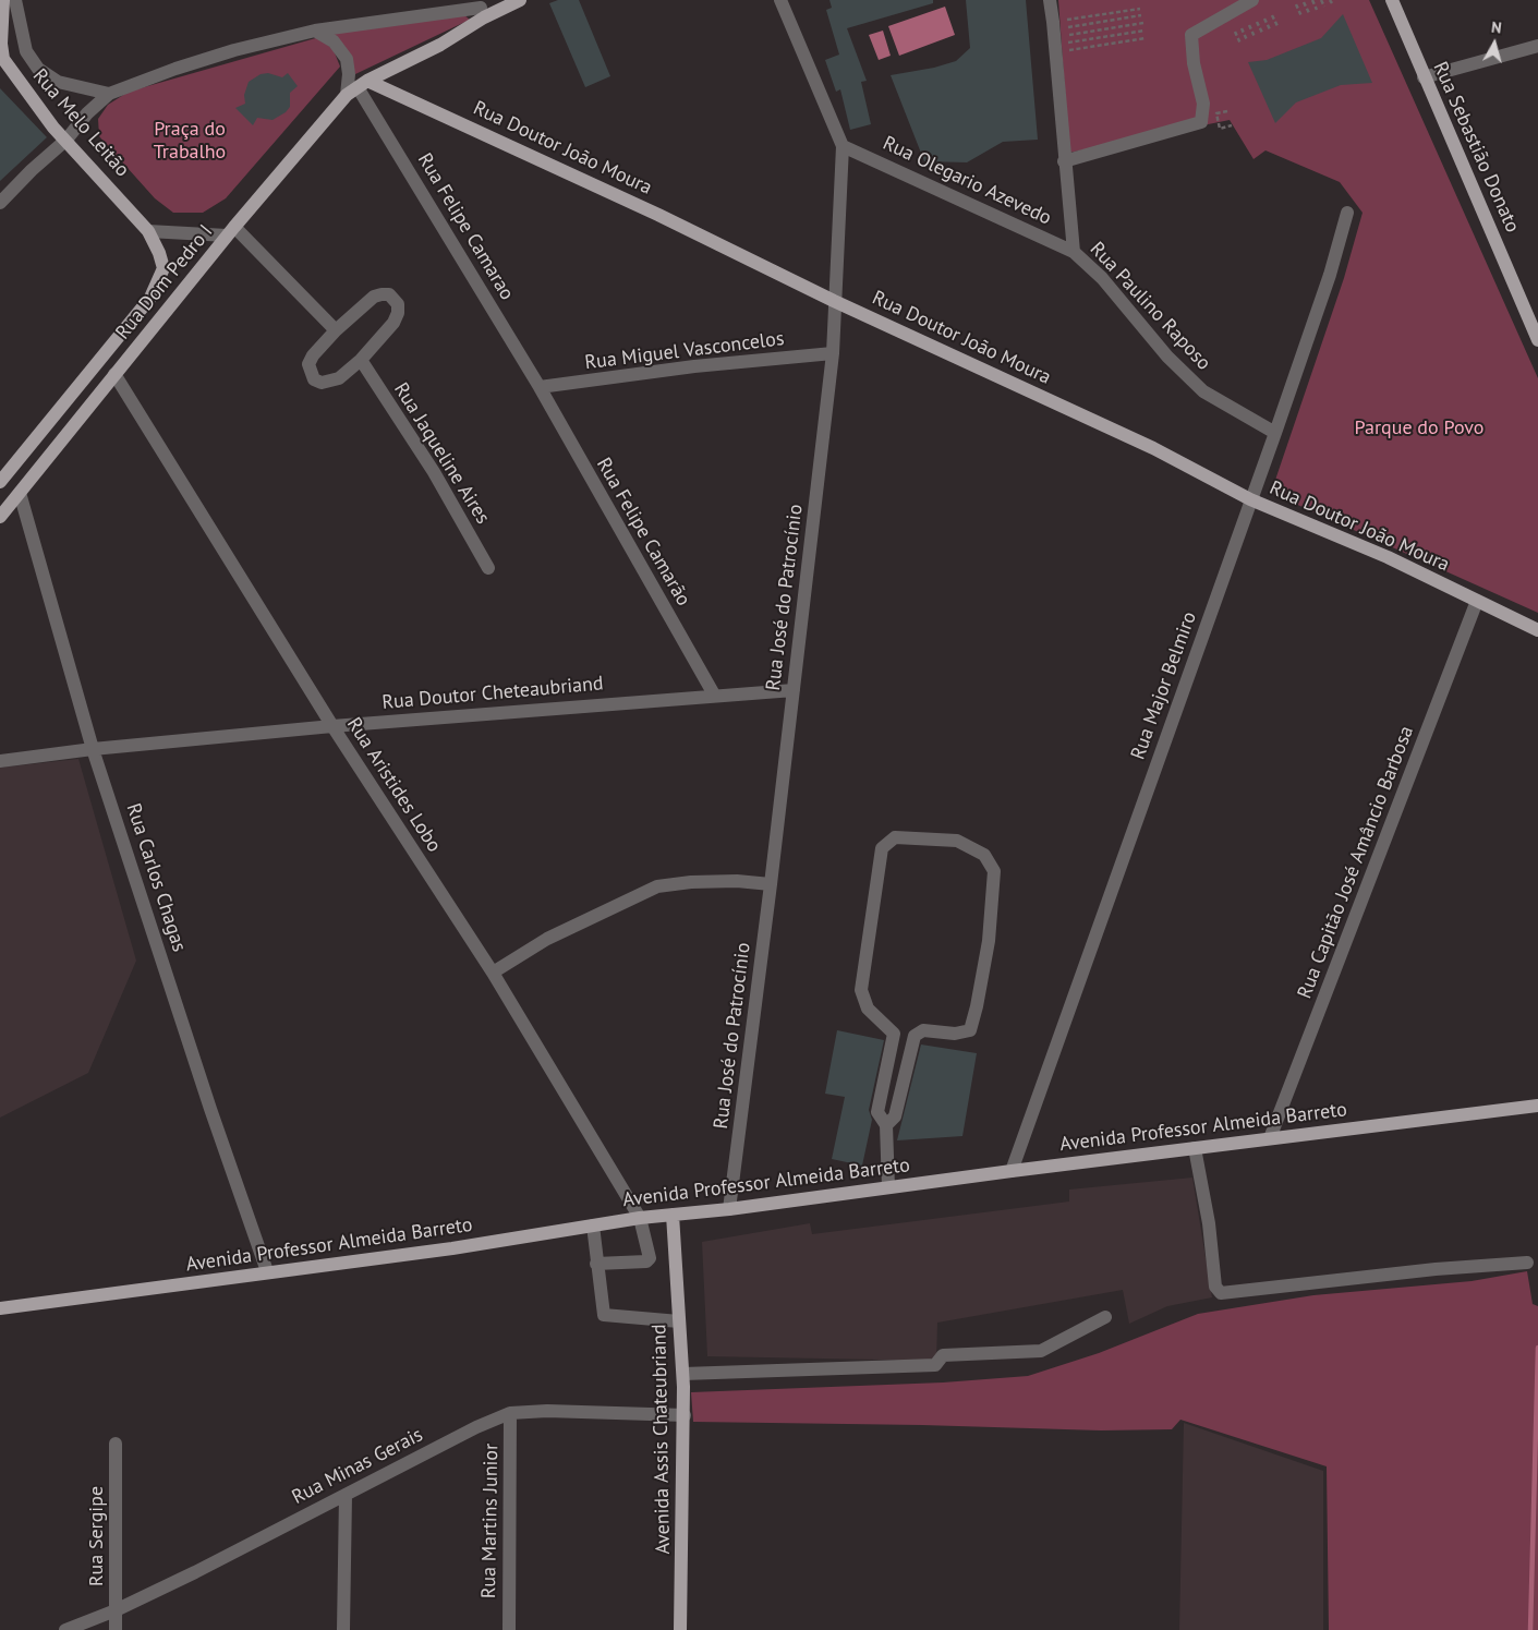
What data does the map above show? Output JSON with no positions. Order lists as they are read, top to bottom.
{
  "streets": {
    "main road": [
      "Rua Melo Leitão",
      "Rua Sebastião Donato",
      "Rua Doutor João Moura",
      "Rua Dom Pedro I",
      "Avenida Professor Almeida Barreto",
      "Avenida Assis Chateubriand"
    ],
    "street": [
      "Rua Olegario Azevedo",
      "Rua Felipe Camarao",
      "Rua Paulino Raposo",
      "Rua Miguel Vasconcelos",
      "Rua Jaqueline Aires",
      "Rua Felipe Camarão",
      "Rua José do Patrocínio",
      "Rua Major Belmiro",
      "Rua Doutor Cheteaubriand",
      "Rua Aristides Lobo",
      "Rua Capitão José Amâncio Barbosa",
      "Rua Carlos Chagas",
      "Rua Minas Gerais",
      "Rua Martins Junior",
      "Rua Sergipe"
    ]
  },
  "crossings": [
    ["Rua Doutor João Moura", "Rua Felipe Camarao"],
    ["Rua Doutor João Moura", "Rua Dom Pedro I"],
    ["Rua Doutor João Moura", "Rua José do Patrocínio"],
    ["Rua Doutor João Moura", "Rua Major Belmiro"],
    ["Rua Doutor João Moura", "Rua Capitão José Amâncio Barbosa"],
    ["Rua Olegario Azevedo", "Rua Paulino Raposo"],
    ["Rua Olegario Azevedo", "Rua José do Patrocínio"],
    ["Rua Felipe Camarao", "Rua Dom Pedro I"],
    ["Rua Felipe Camarao", "Rua Miguel Vasconcelos"],
    ["Rua Felipe Camarao", "Rua Felipe Camarão"],
    ["Rua Dom Pedro I", "Rua Aristides Lobo"],
    ["Rua Dom Pedro I", "Rua Carlos Chagas"],
    ["Rua Paulino Raposo", "Rua Major Belmiro"],
    ["Rua Miguel Vasconcelos", "Rua Felipe Camarão"],
    ["Rua Miguel Vasconcelos", "Rua José do Patrocínio"],
    ["Rua Felipe Camarão", "Rua Doutor Cheteaubriand"],
    ["Rua José do Patrocínio", "Rua Doutor Cheteaubriand"],
    ["Rua José do Patrocínio", "Avenida Professor Almeida Barreto"],
    ["Rua Major Belmiro", "Avenida Professor Almeida Barreto"],
    ["Rua Doutor Cheteaubriand", "Rua Aristides Lobo"],
    ["Rua Doutor Cheteaubriand", "Rua Carlos Chagas"],
    ["Rua Aristides Lobo", "Avenida Professor Almeida Barreto"],
    ["Rua Capitão José Amâncio Barbosa", "Avenida Professor Almeida Barreto"],
    ["Rua Carlos Chagas", "Avenida Professor Almeida Barreto"],
    ["Avenida Professor Almeida Barreto", "Avenida Assis Chateubriand"],
    ["Avenida Assis Chateubriand", "Rua Minas Gerais"],
    ["Rua Minas Gerais", "Rua Martins Junior"],
    ["Rua Minas Gerais", "Rua Sergipe"]
  ],
  "parks": ["Praça do Trabalho", "Parque do Povo"],
  "north": "top"
}
